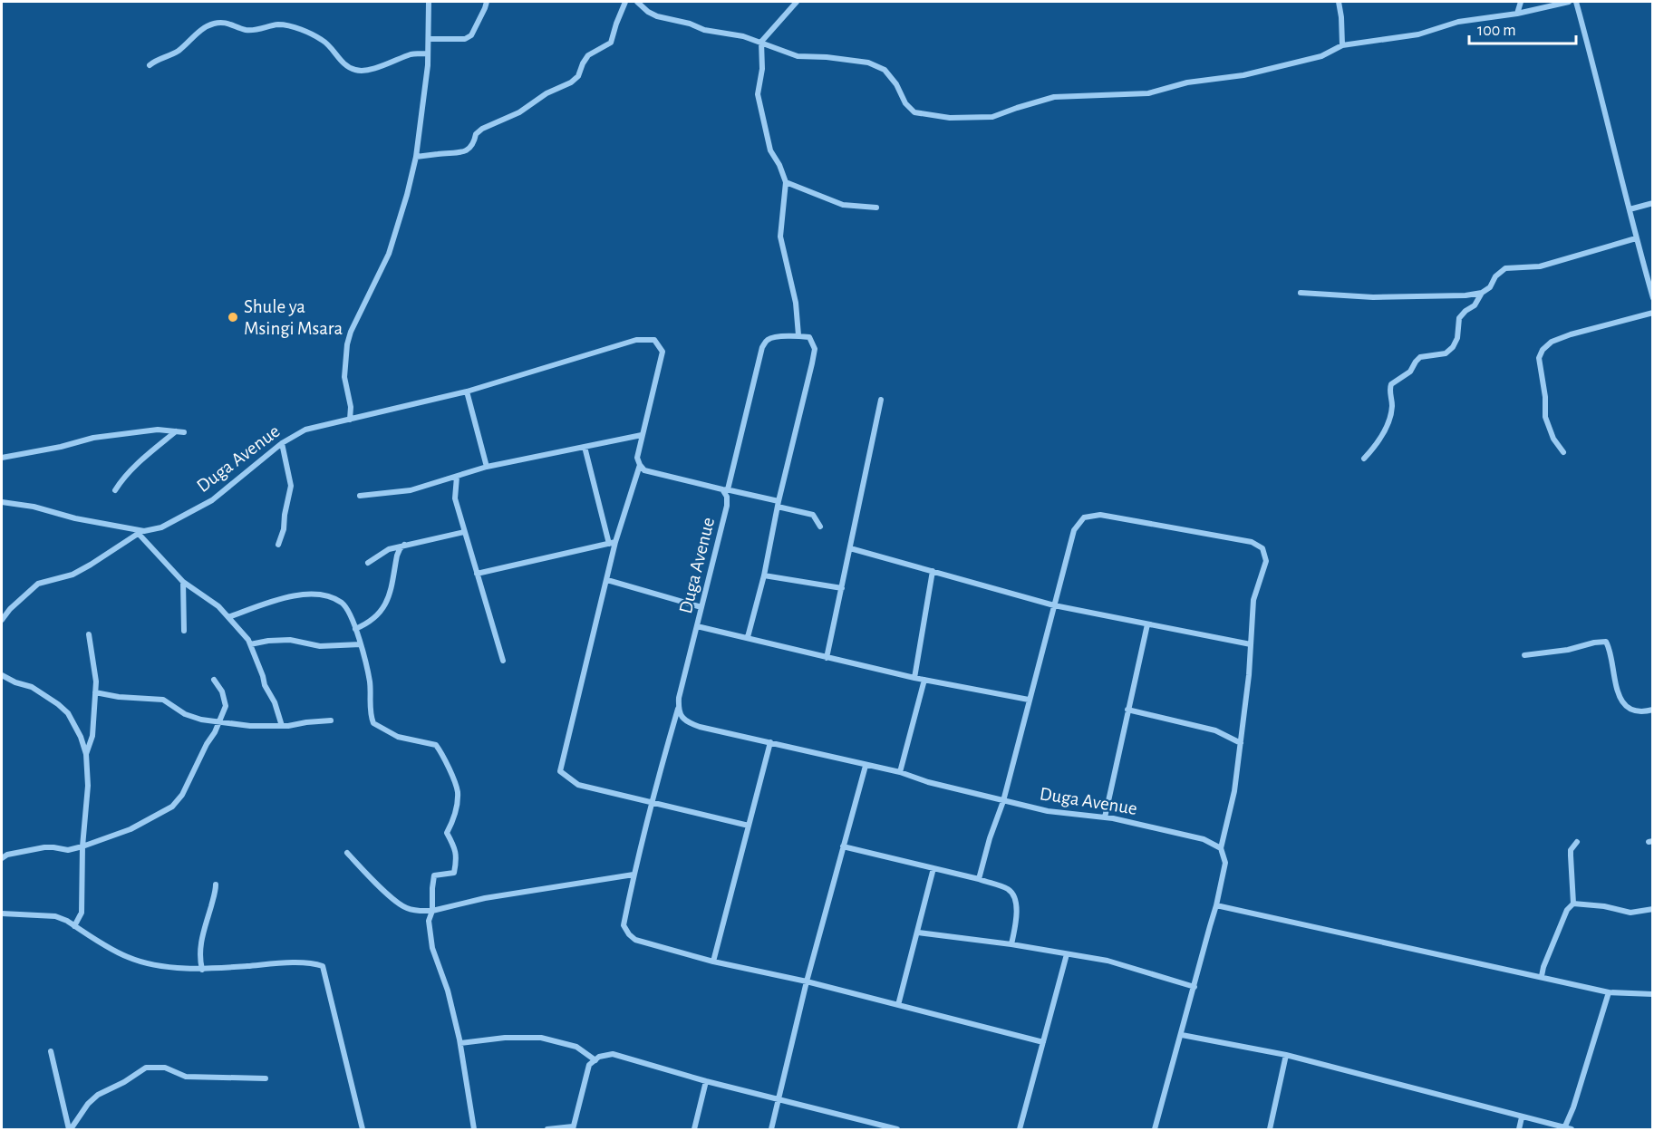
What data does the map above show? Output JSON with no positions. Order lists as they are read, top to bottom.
{
  "streets": {
    "street": ["Duga Avenue"]
  },
  "places": ["Shule ya Msingi Msara"],
  "scale_bar": "100 m"
}
